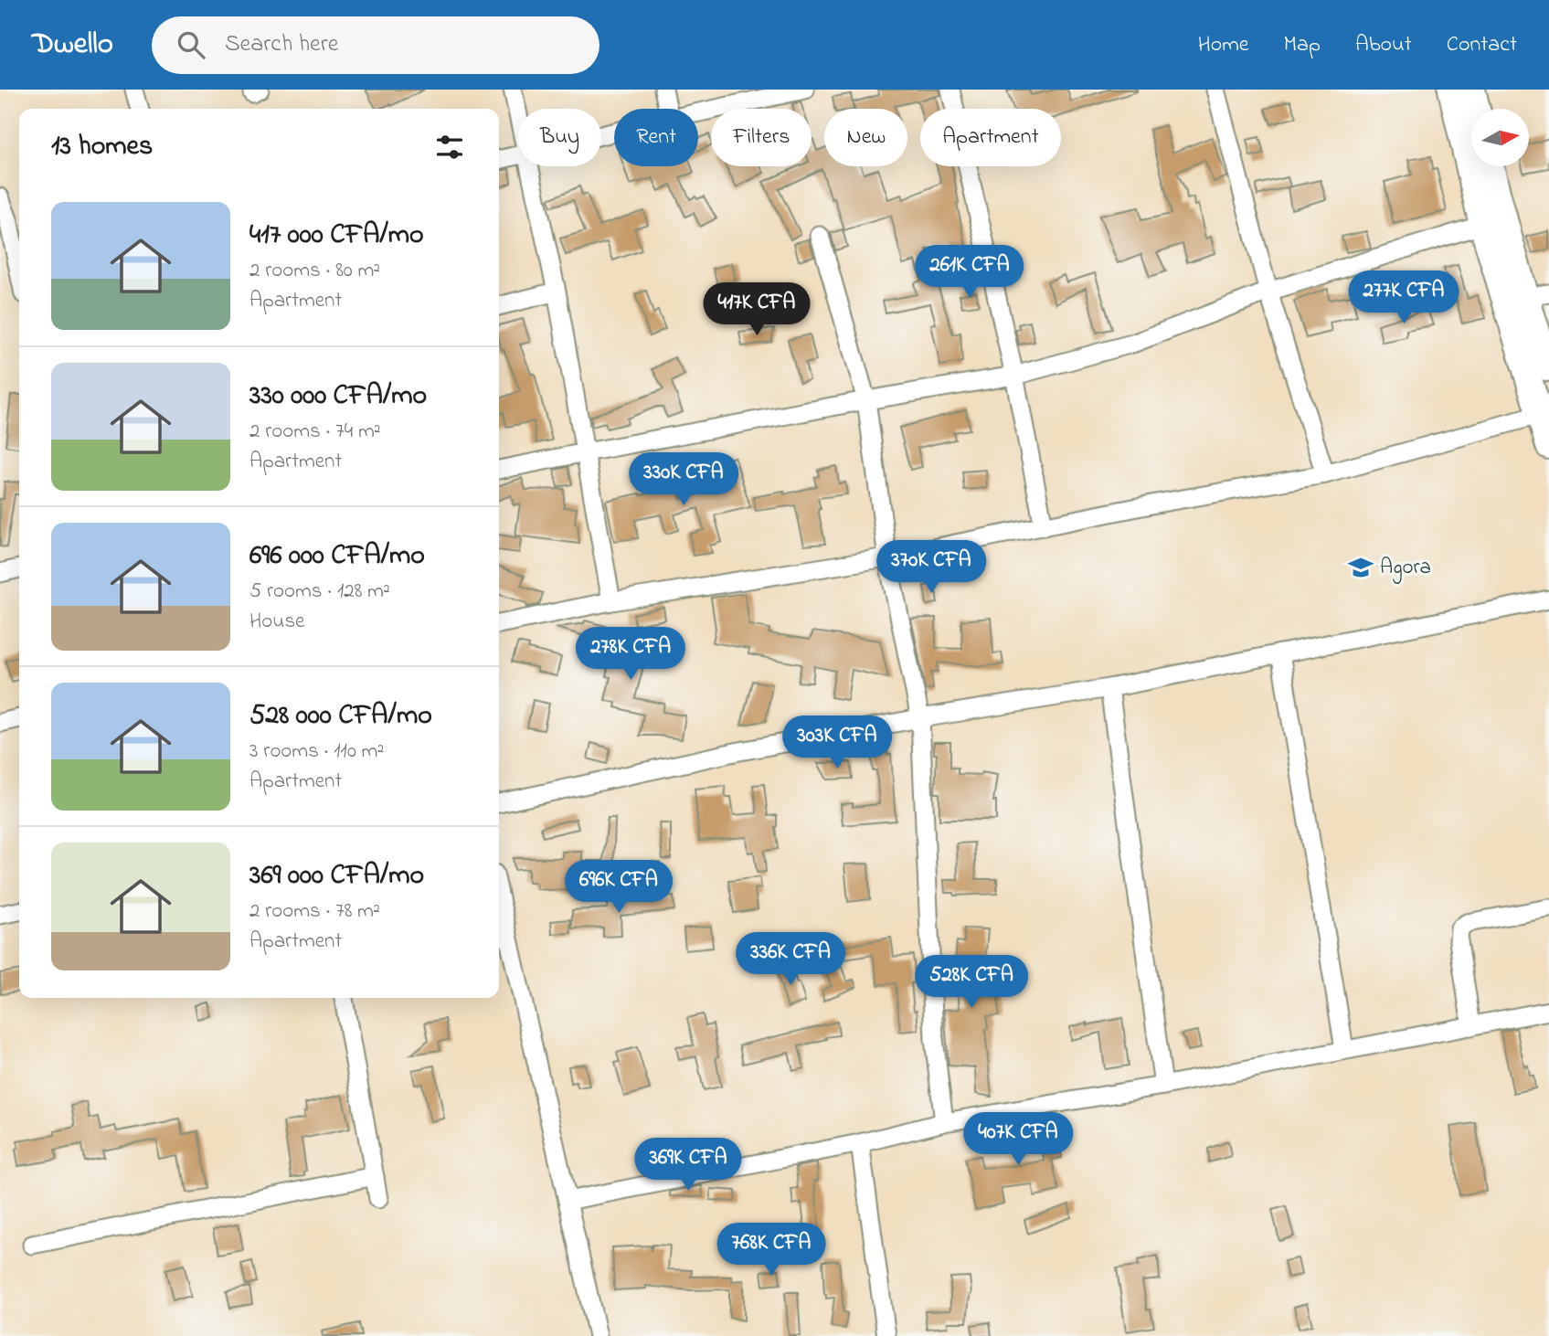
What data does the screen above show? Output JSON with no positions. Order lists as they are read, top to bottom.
{
  "places": {
    "school or university": ["Agora"]
  },
  "north": "right",
  "page": {
    "header": "Dwello",
    "search": "Search here",
    "nav": [
      "Home",
      "Map",
      "About",
      "Contact"
    ],
    "chip": [
      "Buy",
      "Rent",
      "Filters",
      "New",
      "Apartment"
    ],
    "heading": "13 homes",
    "list": [
      {
        "name": "417 000 CFA/mo",
        "note": "2 rooms · 80 m² · Apartment"
      },
      {
        "name": "330 000 CFA/mo",
        "note": "2 rooms · 74 m² · Apartment"
      },
      {
        "name": "696 000 CFA/mo",
        "note": "5 rooms · 128 m² · House"
      },
      {
        "name": "528 000 CFA/mo",
        "note": "3 rooms · 110 m² · Apartment"
      },
      {
        "name": "369 000 CFA/mo",
        "note": "2 rooms · 78 m² · Apartment"
      }
    ],
    "price": [
      "261K CFA",
      "277K CFA",
      "417K CFA",
      "330K CFA",
      "370K CFA",
      "278K CFA",
      "303K CFA",
      "696K CFA",
      "336K CFA",
      "528K CFA",
      "407K CFA",
      "369K CFA",
      "768K CFA"
    ]
  }
}
